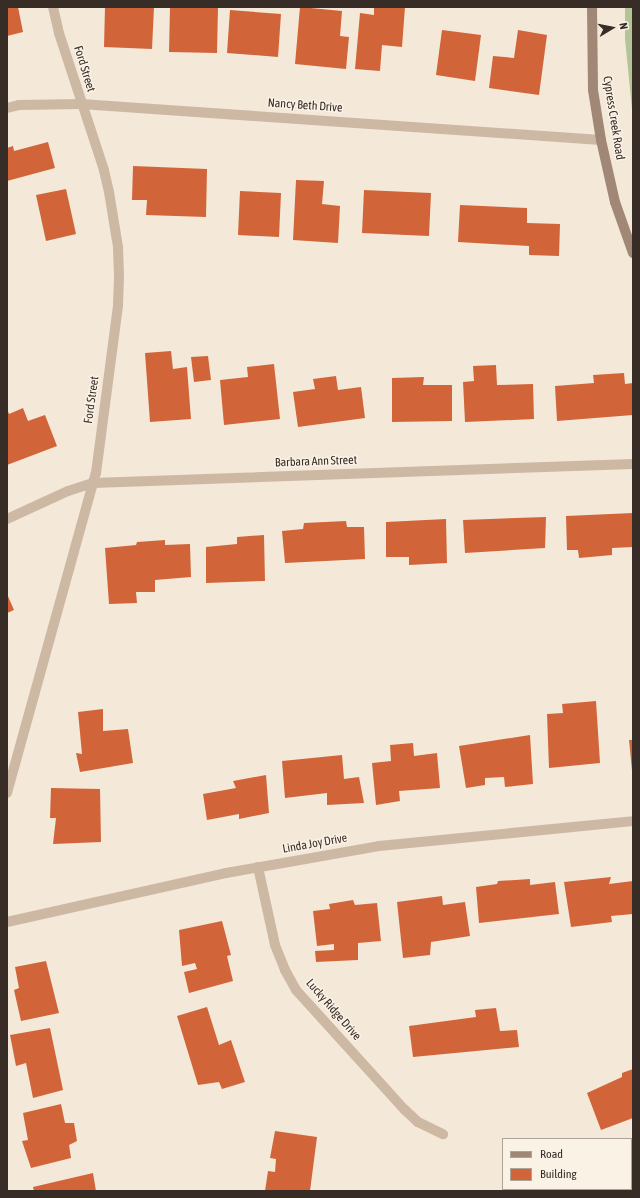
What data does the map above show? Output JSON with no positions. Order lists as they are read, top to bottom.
{
  "streets": {
    "main road": ["Cypress Creek Road"],
    "street": [
      "Ford Street",
      "Nancy Beth Drive",
      "Barbara Ann Street",
      "Linda Joy Drive",
      "Lucky Ridge Drive"
    ]
  },
  "crossings": [
    ["Ford Street", "Nancy Beth Drive"],
    ["Ford Street", "Barbara Ann Street"],
    ["Nancy Beth Drive", "Cypress Creek Road"],
    ["Linda Joy Drive", "Lucky Ridge Drive"]
  ],
  "legend": ["Road", "Building"],
  "north": "right"
}
